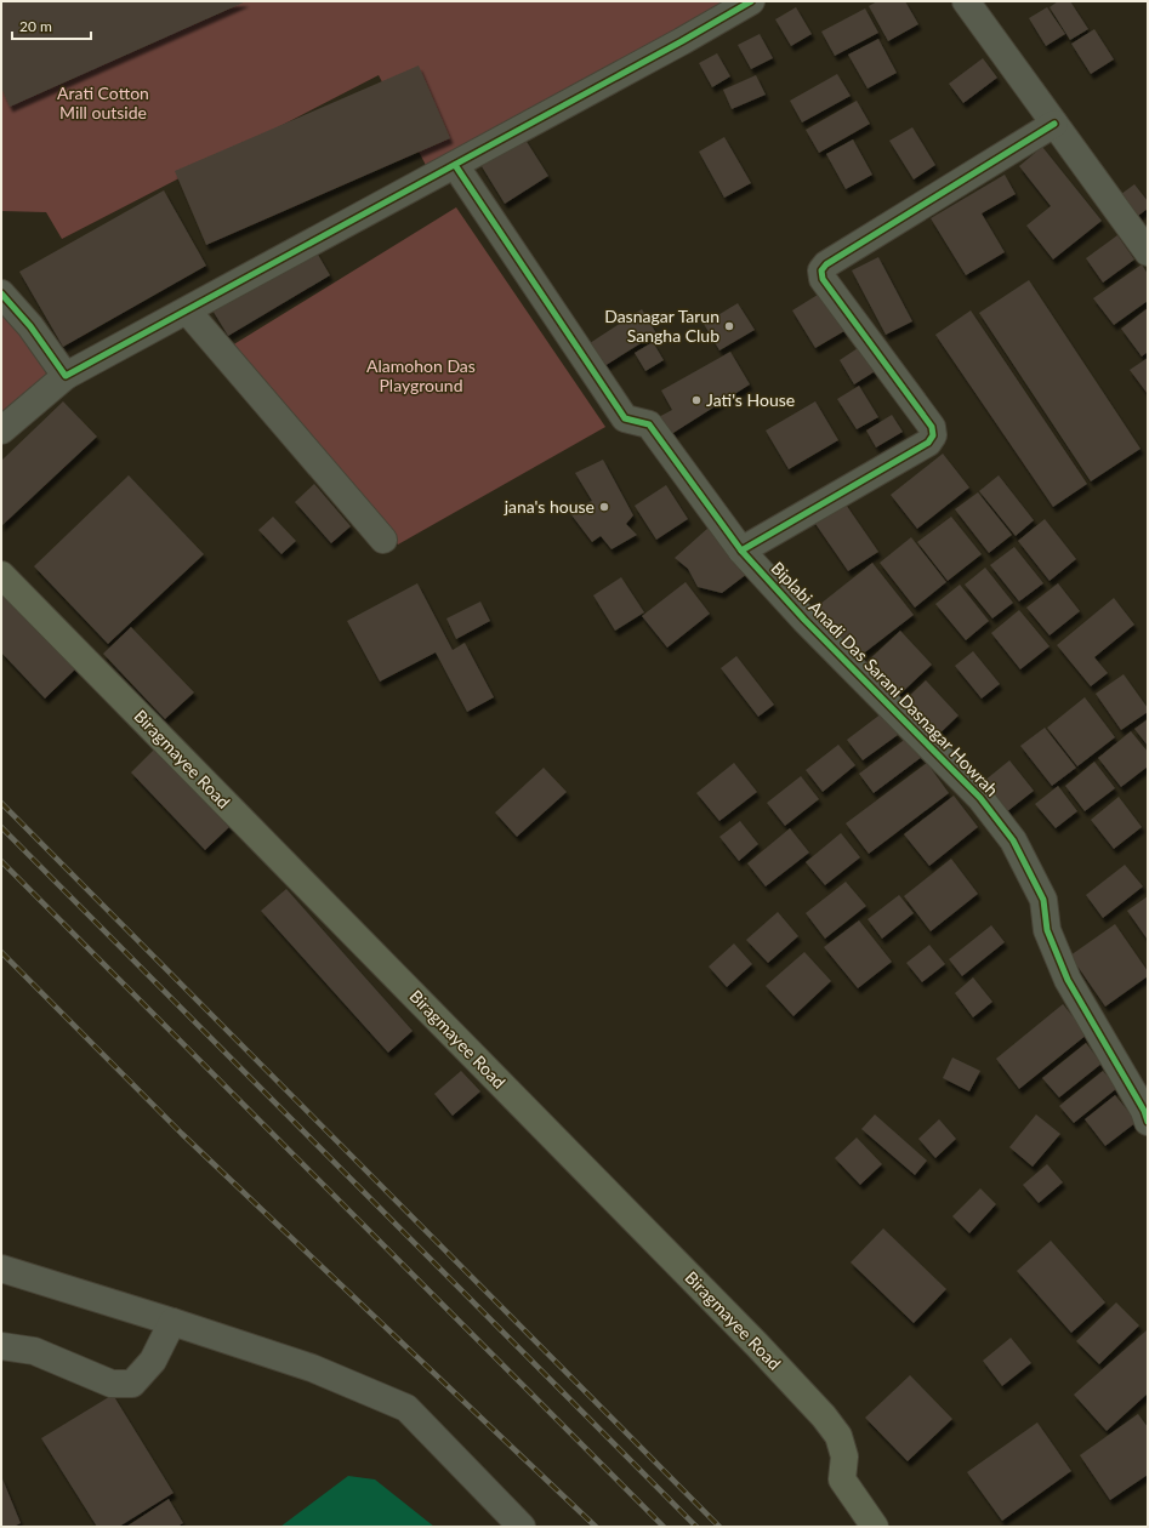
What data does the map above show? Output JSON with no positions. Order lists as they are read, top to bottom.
{
  "streets": {
    "main road": ["Biragmayee Road"],
    "street": ["Biplabi Anadi Das Sarani Dasnagar Howrah"]
  },
  "parks": ["Arati Cotton Mill outside", "Alamohon Das Playground"],
  "places": ["Dasnagar Tarun Sangha Club", "Jati's House", "jana's house"],
  "scale_bar": "20 m"
}
